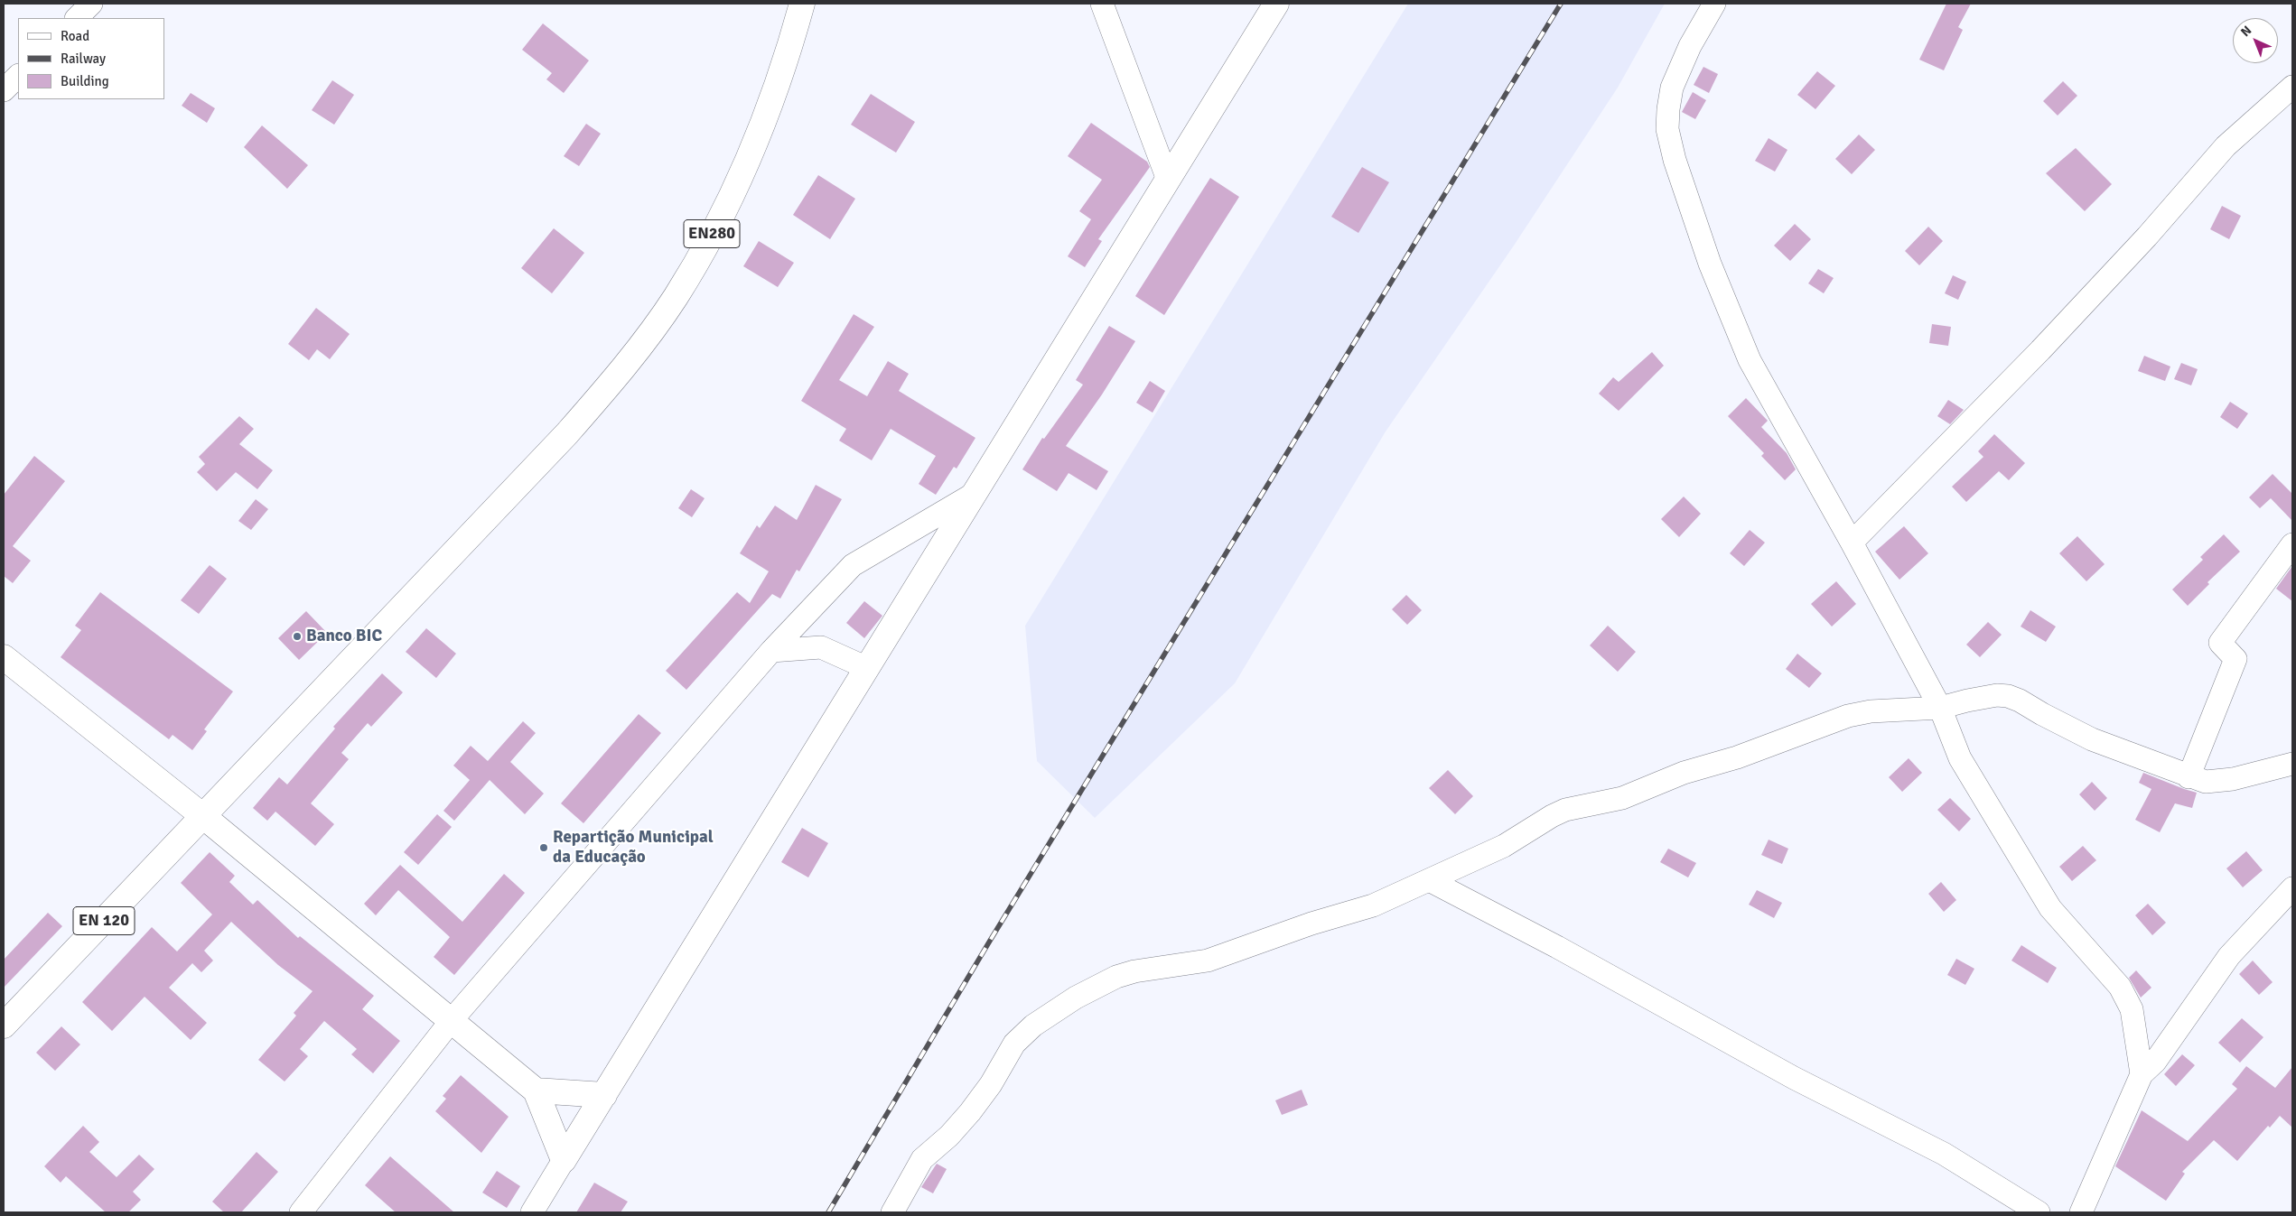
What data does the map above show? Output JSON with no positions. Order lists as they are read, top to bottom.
{
  "streets": {
    "street": ["EN280", "EN 120"]
  },
  "crossings": [
    ["EN280", "EN 120"]
  ],
  "places": ["Banco BIC", "Repartição Municipal da Educação"],
  "legend": ["Road", "Railway", "Building"],
  "north": "top left"
}
